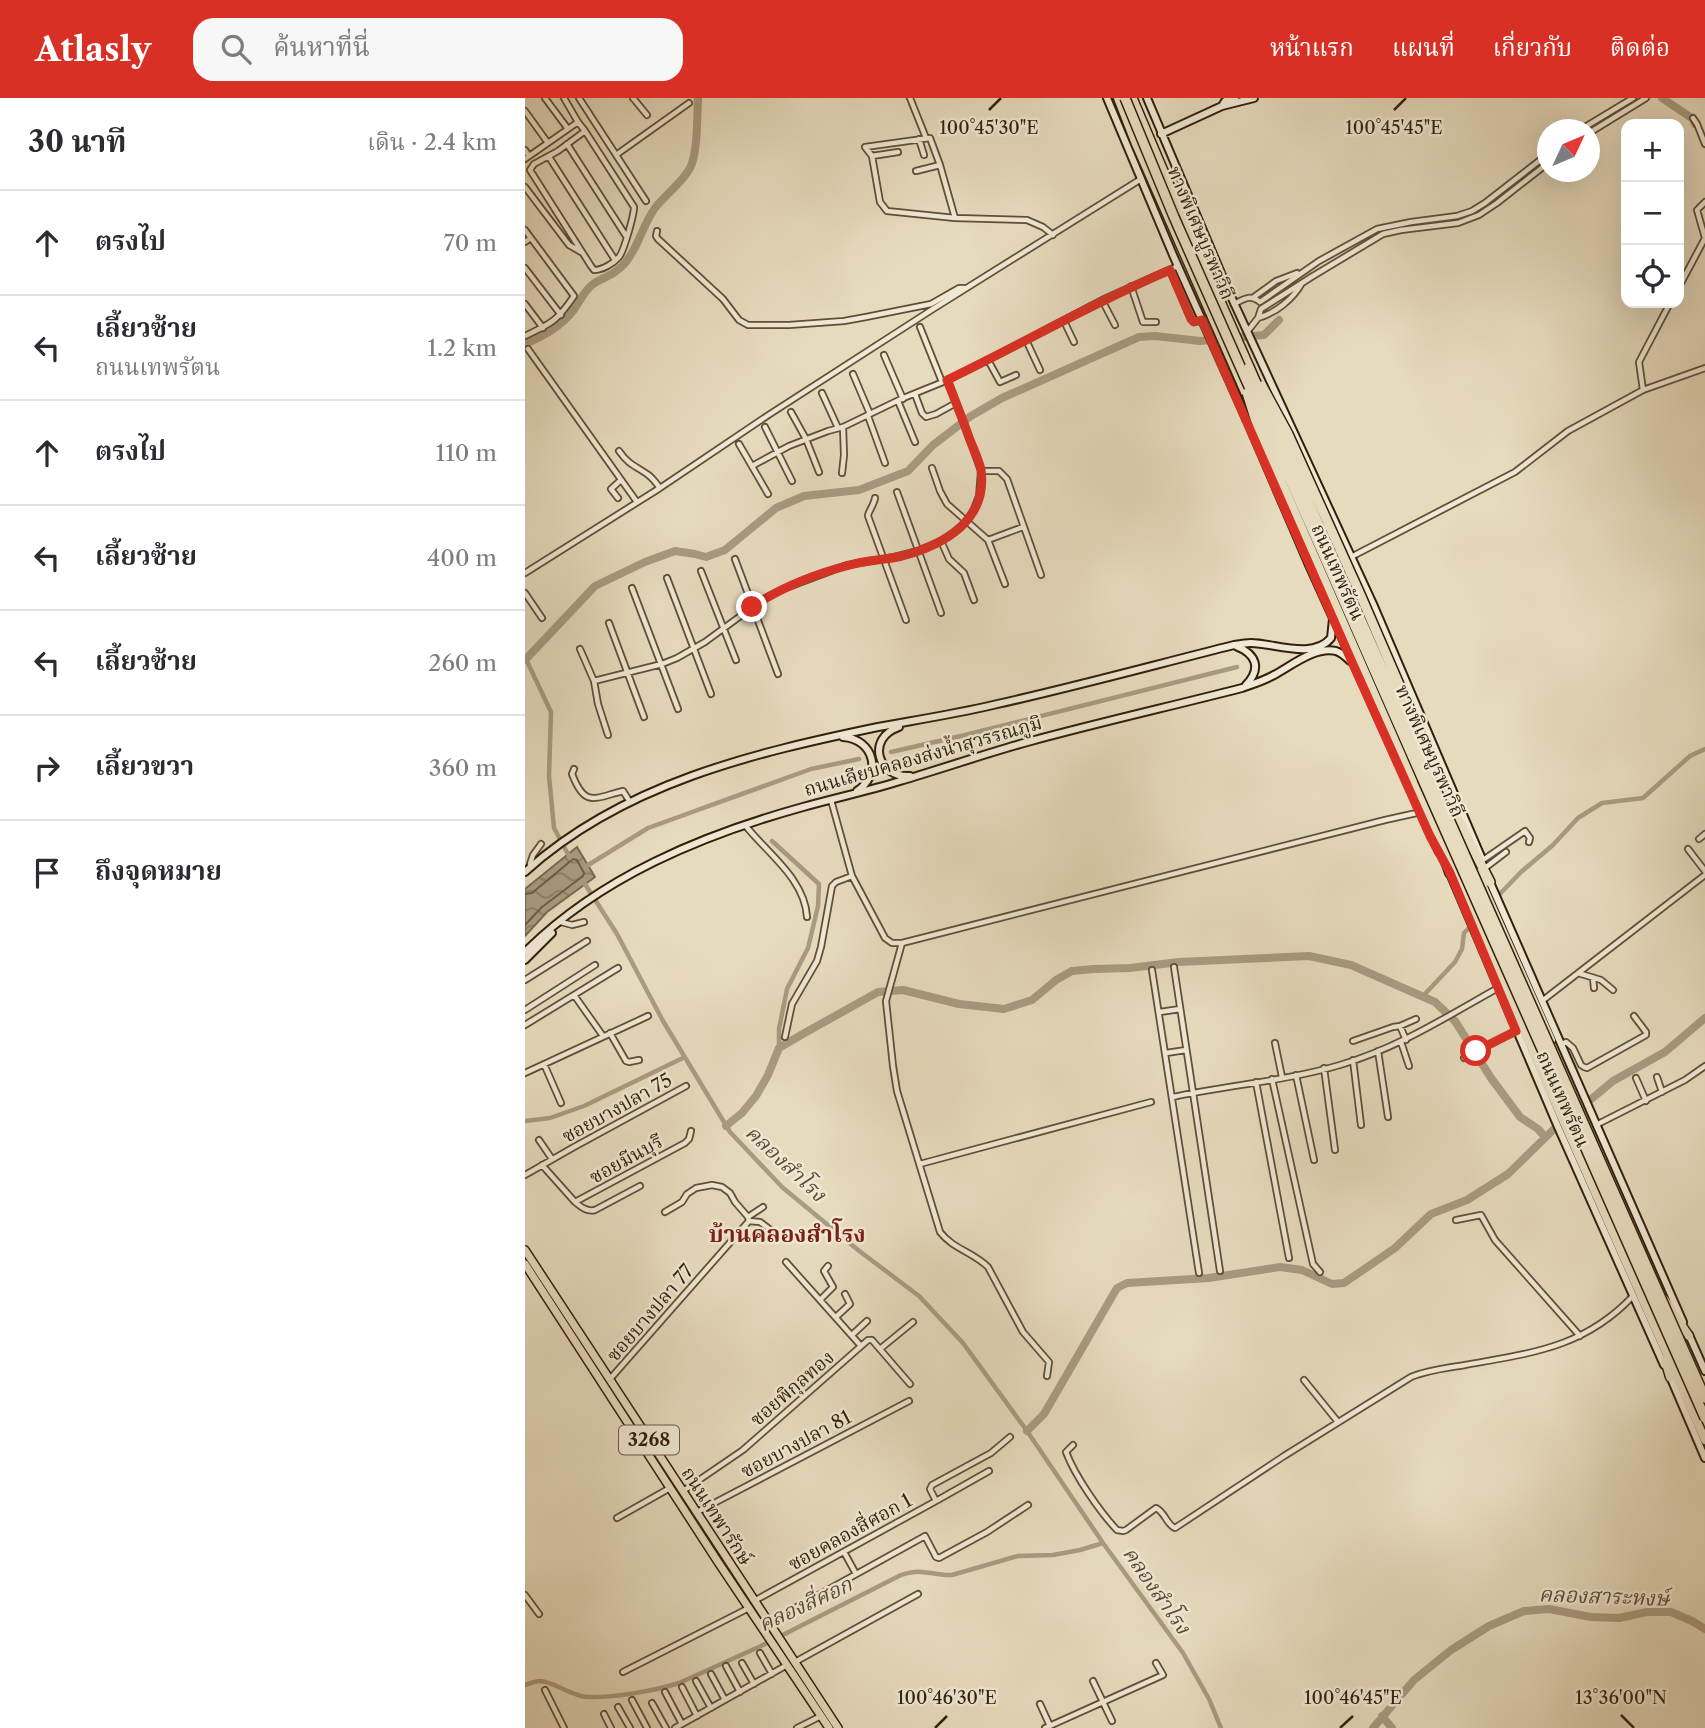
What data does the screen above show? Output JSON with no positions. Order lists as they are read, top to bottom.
{
  "streets": {
    "highway": ["ทางพิเศษบูรพาวิถี", "ถนนเทพรัตน"],
    "main road": ["ถนนเลียบคลองส่งน้ำสุวรรณภูมิ", "3268", "ถนนเทพารักษ์"],
    "street": [
      "ซอยบางปลา 75",
      "ซอยมีนบุรี",
      "ซอยบางปลา 77",
      "ซอยพิกุลทอง",
      "ซอยบางปลา 81",
      "ซอยคลองสี่ศอก 1"
    ]
  },
  "crossings": [
    ["ทางพิเศษบูรพาวิถี", "ถนนเทพรัตน"],
    ["ถนนเทพรัตน", "ถนนเลียบคลองส่งน้ำสุวรรณภูมิ"],
    ["ซอยบางปลา 75", "ซอยมีนบุรี"],
    ["ซอยบางปลา 77", "ถนนเทพารักษ์"],
    ["ซอยพิกุลทอง", "ถนนเทพารักษ์"],
    ["ซอยบางปลา 81", "ถนนเทพารักษ์"],
    ["ถนนเทพารักษ์", "ซอยคลองสี่ศอก 1"]
  ],
  "districts": ["บ้านคลองสำโรง"],
  "water": ["คลองสำโรง", "คลองสาระหงษ์", "คลองสี่ศอก"],
  "north": "top right",
  "page": {
    "header": "Atlasly",
    "search": "ค้นหาที่นี่",
    "nav": [
      "หน้าแรก",
      "แผนที่",
      "เกี่ยวกับ",
      "ติดต่อ"
    ],
    "heading": ["30 นาที", "เดิน · 2.4 km"],
    "map_buttons": ["+", "−"],
    "list": [
      ["ตรงไป", "70 m"],
      ["เลี้ยวซ้าย", "ถนนเทพรัตน", "1.2 km"],
      ["ตรงไป", "110 m"],
      ["เลี้ยวซ้าย", "400 m"],
      ["เลี้ยวซ้าย", "260 m"],
      ["เลี้ยวขวา", "360 m"],
      "ถึงจุดหมาย"
    ]
  },
  "coordinates": [
    "100°45'30\"E",
    "100°45'45\"E",
    "13°36'00\"N",
    "100°46'30\"E",
    "100°46'45\"E"
  ]
}
